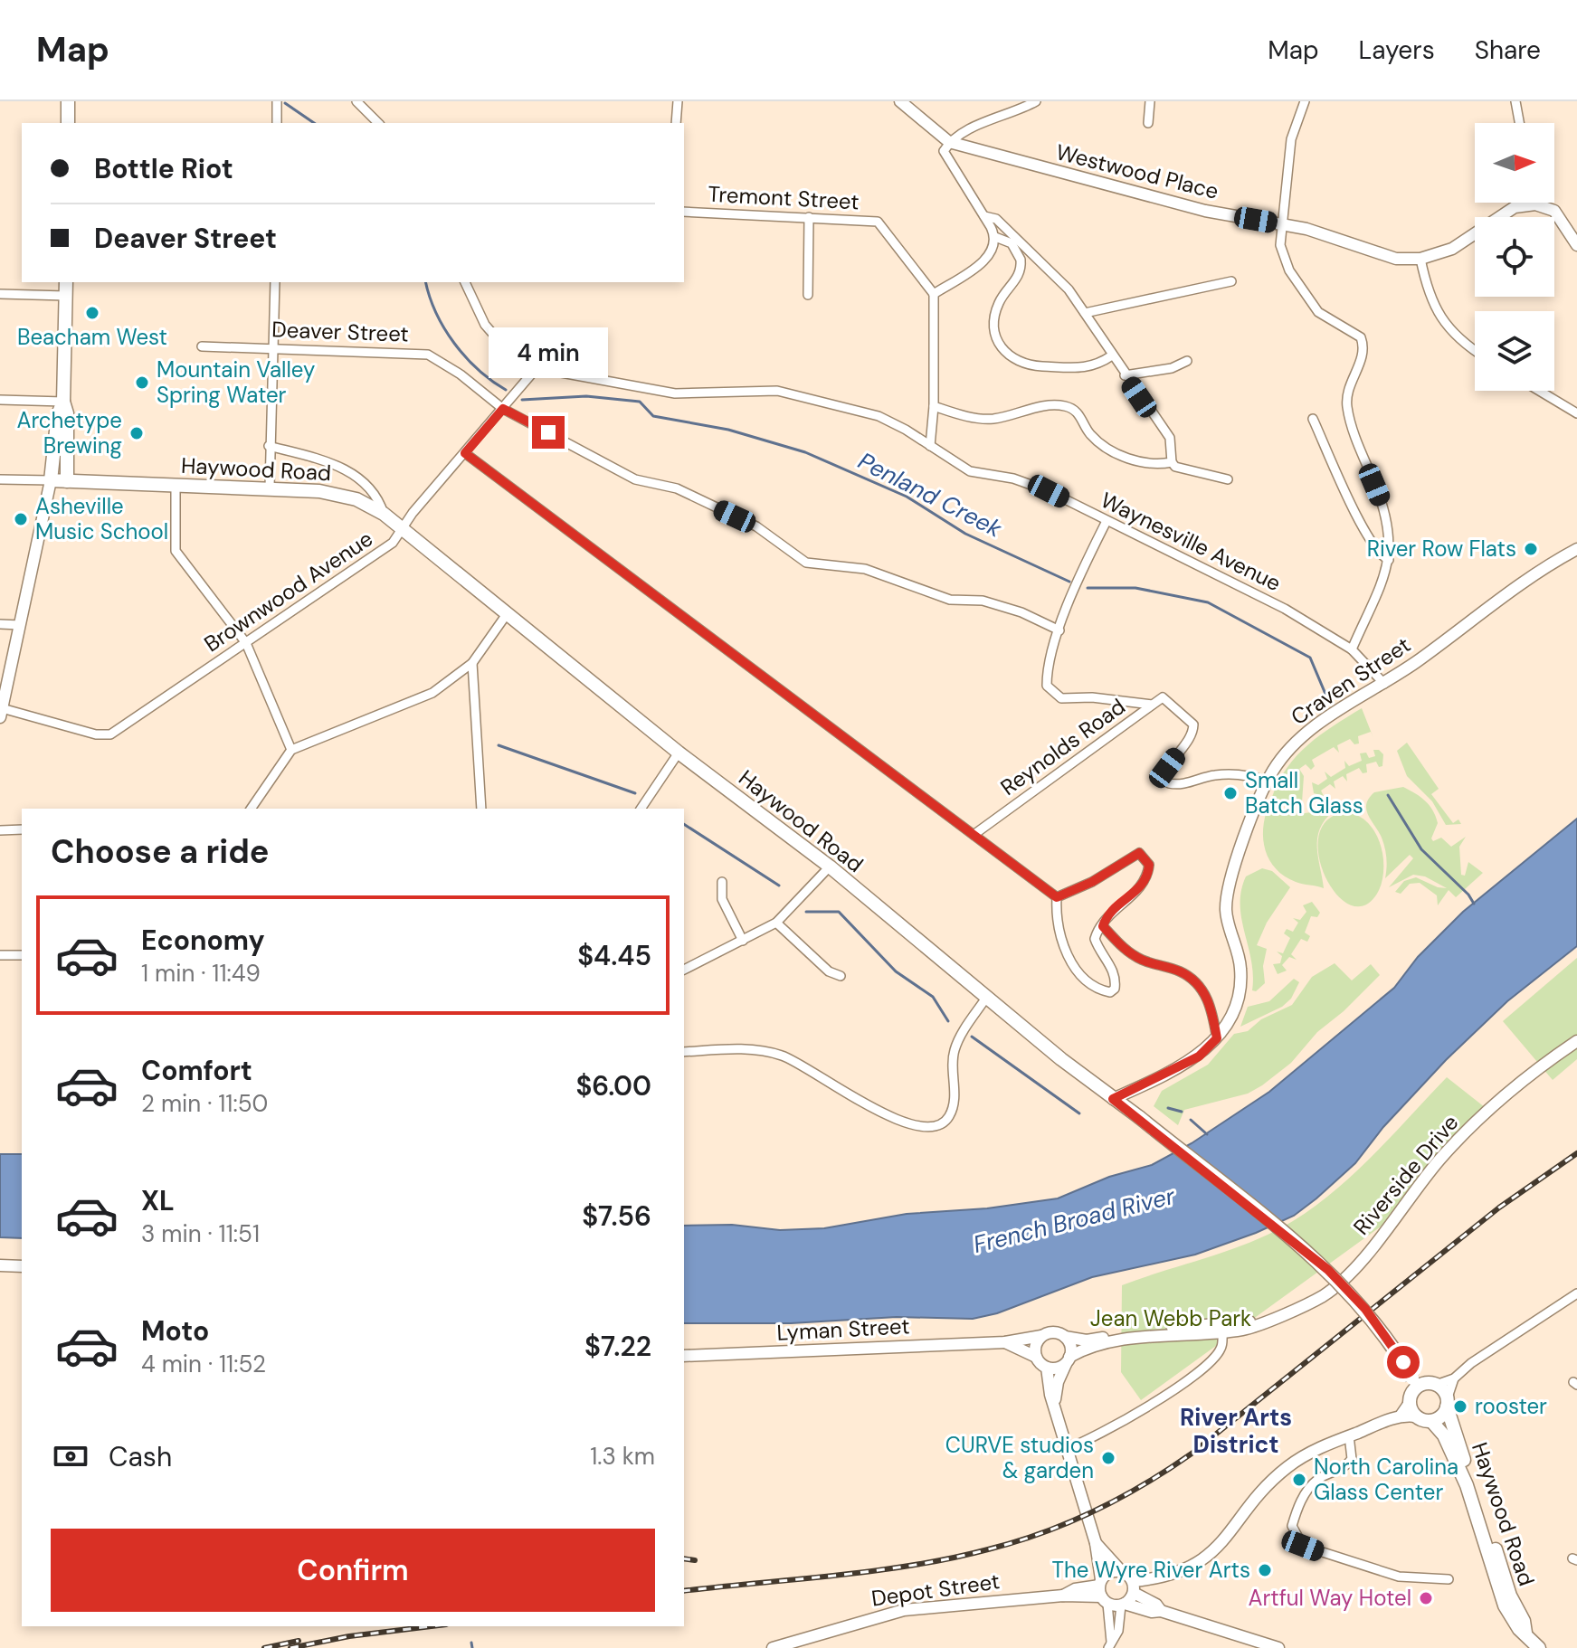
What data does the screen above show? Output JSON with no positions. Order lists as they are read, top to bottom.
{
  "streets": {
    "main road": [
      "Westwood Place",
      "Haywood Road",
      "Craven Street",
      "Riverside Drive",
      "Lyman Street",
      "Depot Street"
    ],
    "street": [
      "Tremont Street",
      "Deaver Street",
      "Waynesville Avenue",
      "Brownwood Avenue",
      "Reynolds Road"
    ]
  },
  "crossings": [
    ["Deaver Street", "Brownwood Avenue"],
    ["Deaver Street", "Reynolds Road"],
    ["Haywood Road", "Brownwood Avenue"],
    ["Haywood Road", "Craven Street"],
    ["Waynesville Avenue", "Brownwood Avenue"],
    ["Waynesville Avenue", "Craven Street"],
    ["Waynesville Avenue", "Reynolds Road"],
    ["Riverside Drive", "Lyman Street"]
  ],
  "districts": ["River Arts District"],
  "water": ["Penland Creek", "French Broad River"],
  "parks": ["Jean Webb Park"],
  "places": [
    "Beacham West",
    "Mountain Valley Spring Water",
    "Archetype Brewing",
    "Asheville Music School",
    "River Row Flats",
    "Small Batch Glass",
    "rooster",
    "CURVE studios & garden",
    "North Carolina Glass Center",
    "The Wyre River Arts",
    "Artful Way Hotel"
  ],
  "north": "right",
  "page": {
    "header": "Map",
    "nav": ["Map", "Layers", "Share"],
    "banner": ["Bottle Riot", "Deaver Street"],
    "bubble": "4 min",
    "heading": "Choose a ride",
    "list": [
      {
        "name": "Economy",
        "note": "1 min · 11:49",
        "value": "$4.45"
      },
      {
        "name": "Comfort",
        "note": "2 min · 11:50",
        "value": "$6.00"
      },
      {
        "name": "XL",
        "note": "3 min · 11:51",
        "value": "$7.56"
      },
      {
        "name": "Moto",
        "note": "4 min · 11:52",
        "value": "$7.22"
      }
    ],
    "pay": ["Cash", "1.3 km"],
    "buttons": "Confirm"
  }
}
